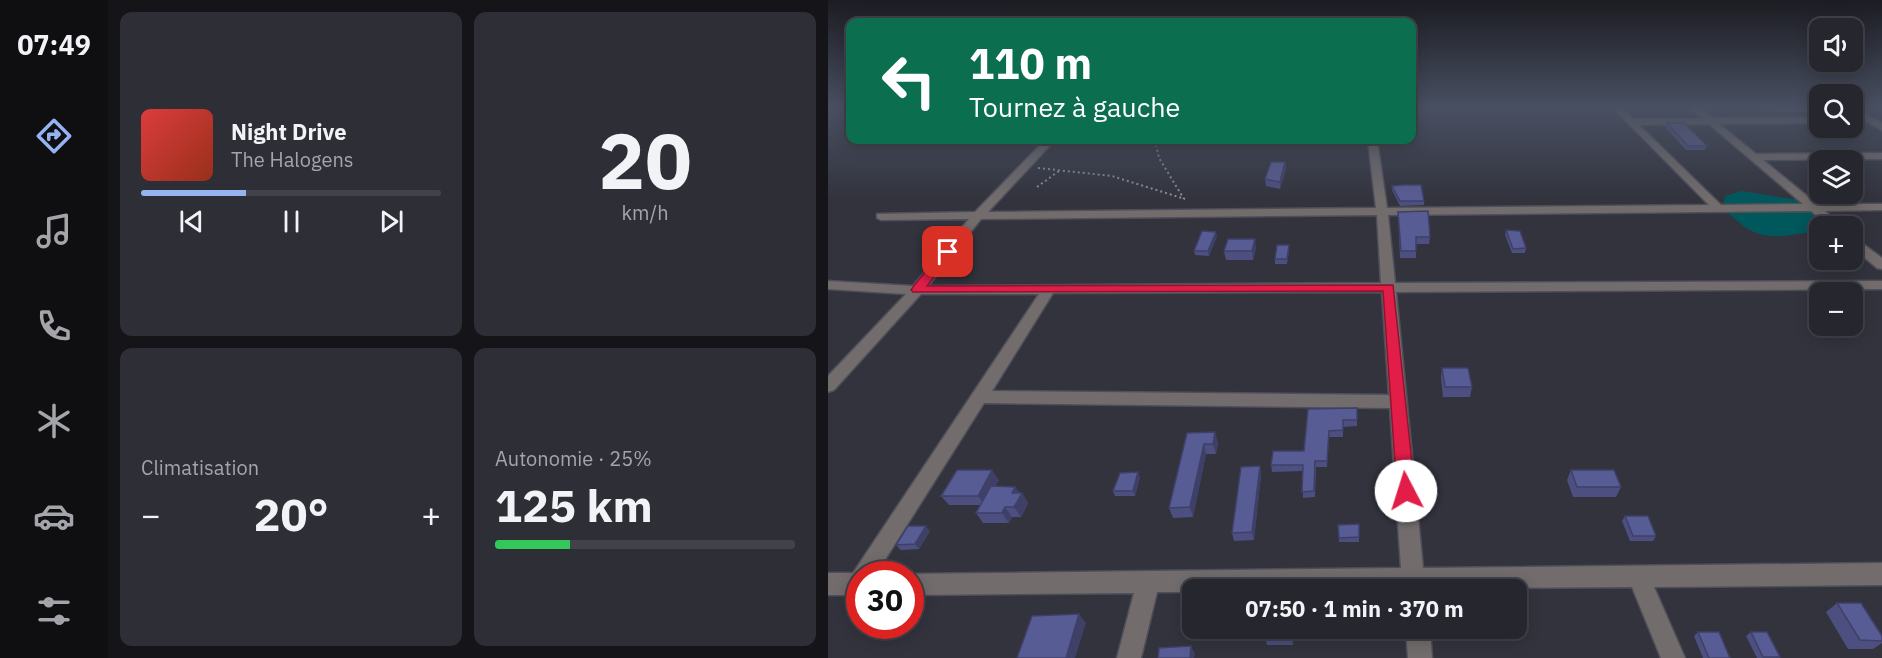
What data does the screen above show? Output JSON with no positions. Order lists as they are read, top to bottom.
{
  "page": {
    "tabs": "07:49",
    "tile": [
      ["20", "km/h"],
      "Climatisation",
      ["Autonomie · 25%", "125 km"]
    ],
    "map_buttons": ["+", "−"],
    "turn": ["110 m", "Tournez à gauche"],
    "song": ["Night Drive", "The Halogens"],
    "heat": ["−", "20°", "+"],
    "limit": "30",
    "trip": "07:50 · 1 min · 370 m"
  }
}
